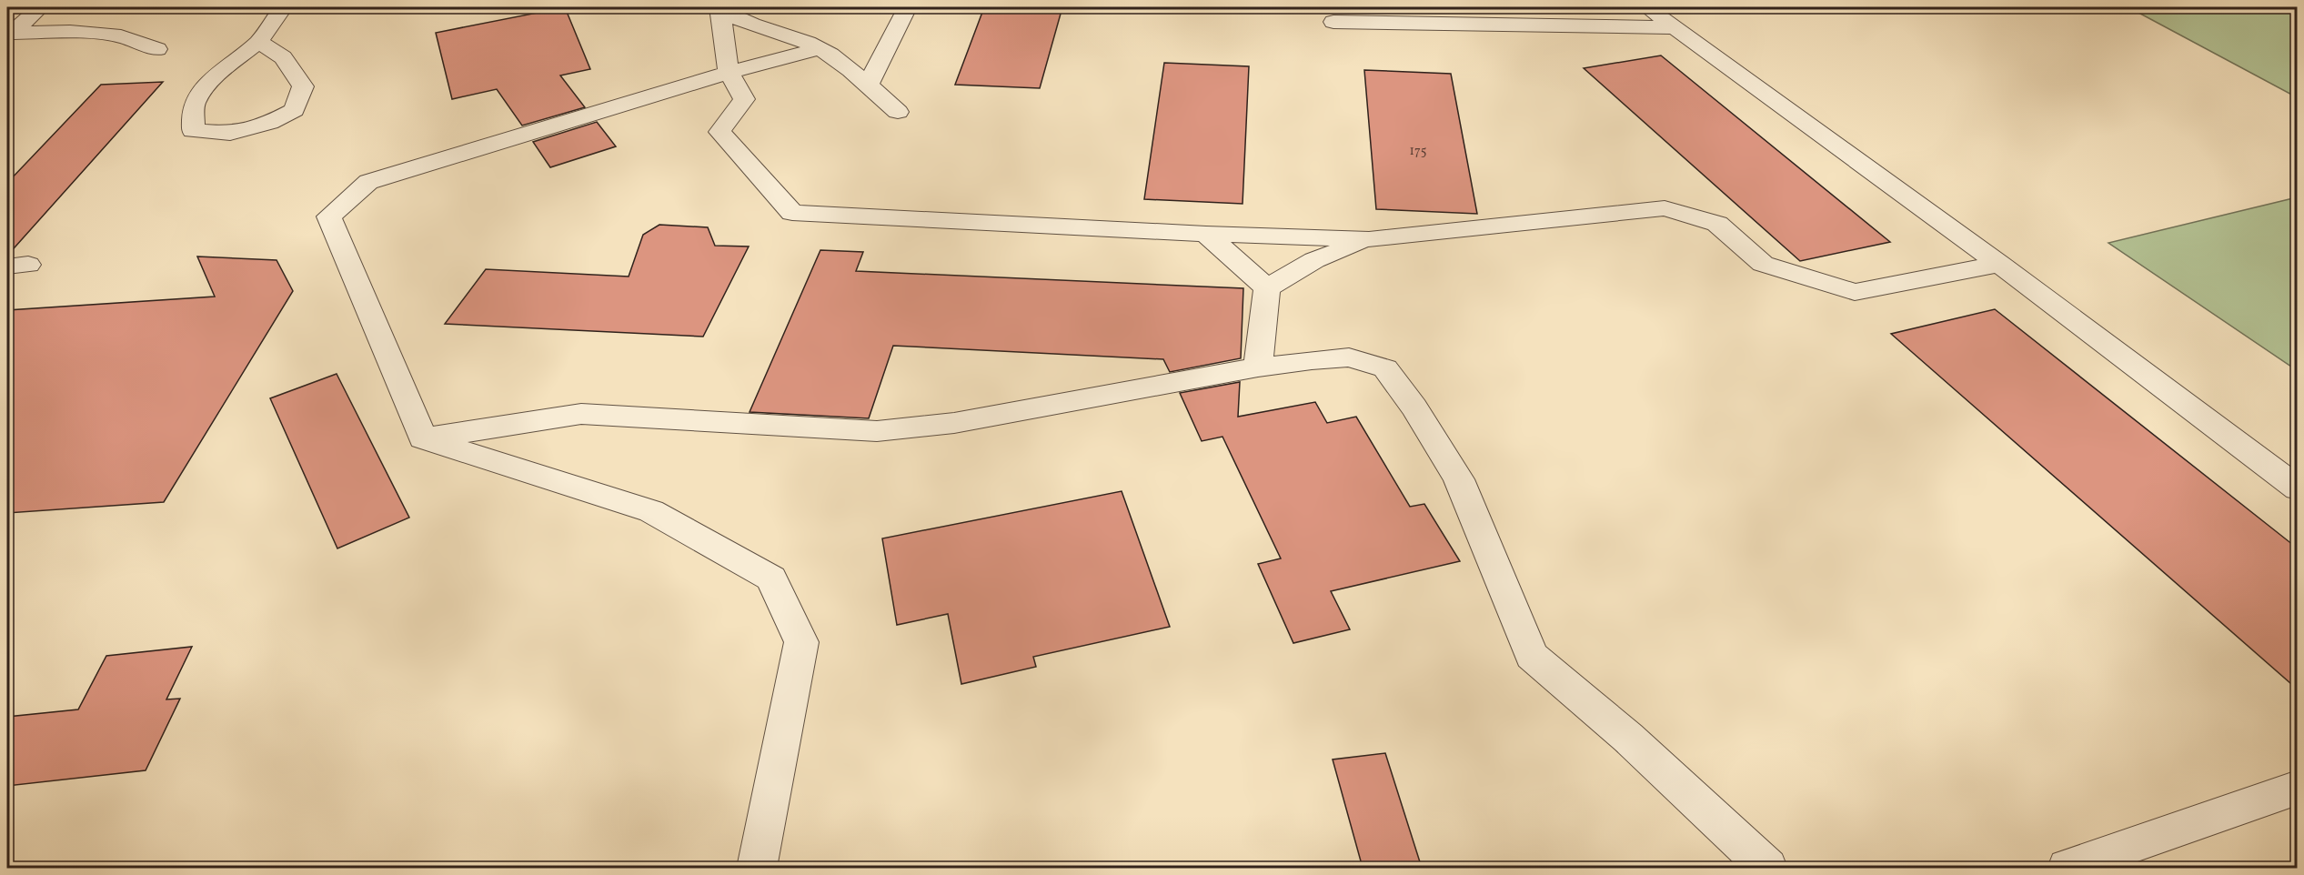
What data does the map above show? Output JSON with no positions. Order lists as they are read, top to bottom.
{
  "house_numbers": ["175"]
}
